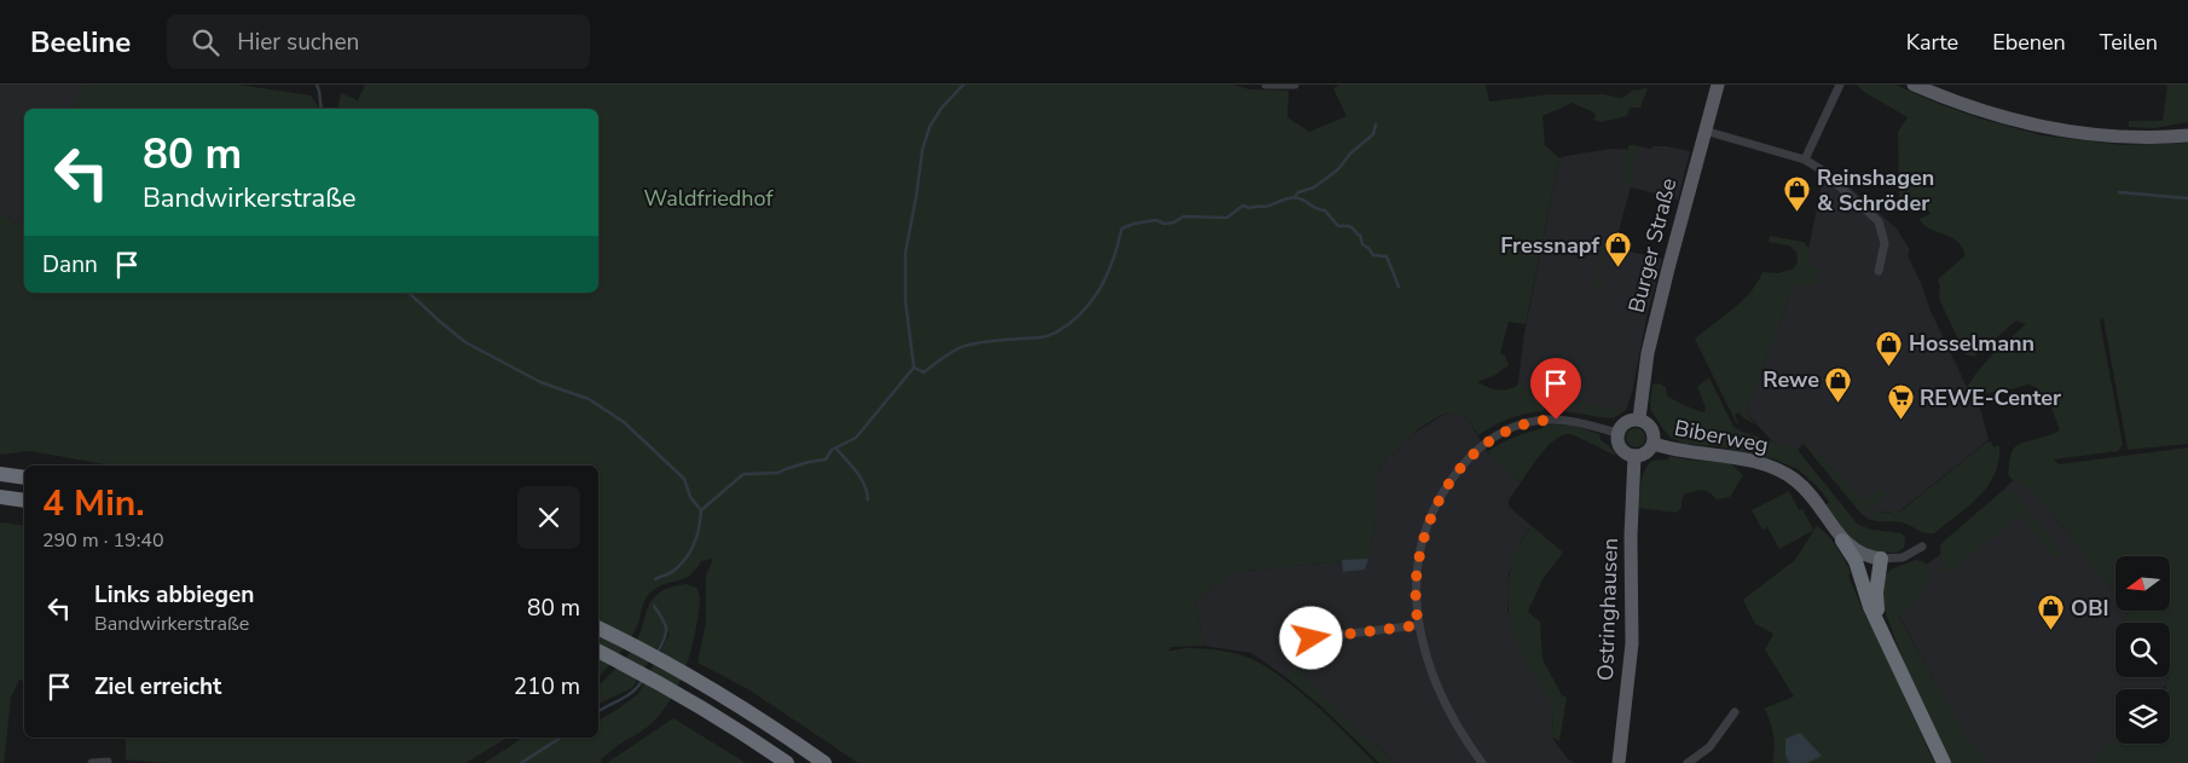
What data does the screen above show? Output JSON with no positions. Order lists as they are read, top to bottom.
{
  "streets": {
    "main road": ["Burger Straße", "Biberweg", "Ostringhausen"]
  },
  "crossings": [
    ["Burger Straße", "Biberweg"],
    ["Burger Straße", "Ostringhausen"],
    ["Biberweg", "Ostringhausen"]
  ],
  "parks": ["Waldfriedhof"],
  "places": {
    "shop": [
      "Reinshagen & Schröder",
      "Fressnapf",
      "Hosselmann",
      "Rewe",
      "OBI"
    ],
    "supermarket": ["REWE-Center"]
  },
  "north": "left",
  "page": {
    "header": "Beeline",
    "search": "Hier suchen",
    "nav": ["Karte", "Ebenen", "Teilen"],
    "turn": ["80 m", "Bandwirkerstraße"],
    "then": "Dann",
    "heading": ["4 Min.", "290 m · 19:40"],
    "list": [
      {
        "name": "Links abbiegen",
        "note": "Bandwirkerstraße",
        "value": "80 m"
      },
      {
        "name": "Ziel erreicht",
        "value": "210 m"
      }
    ]
  }
}
